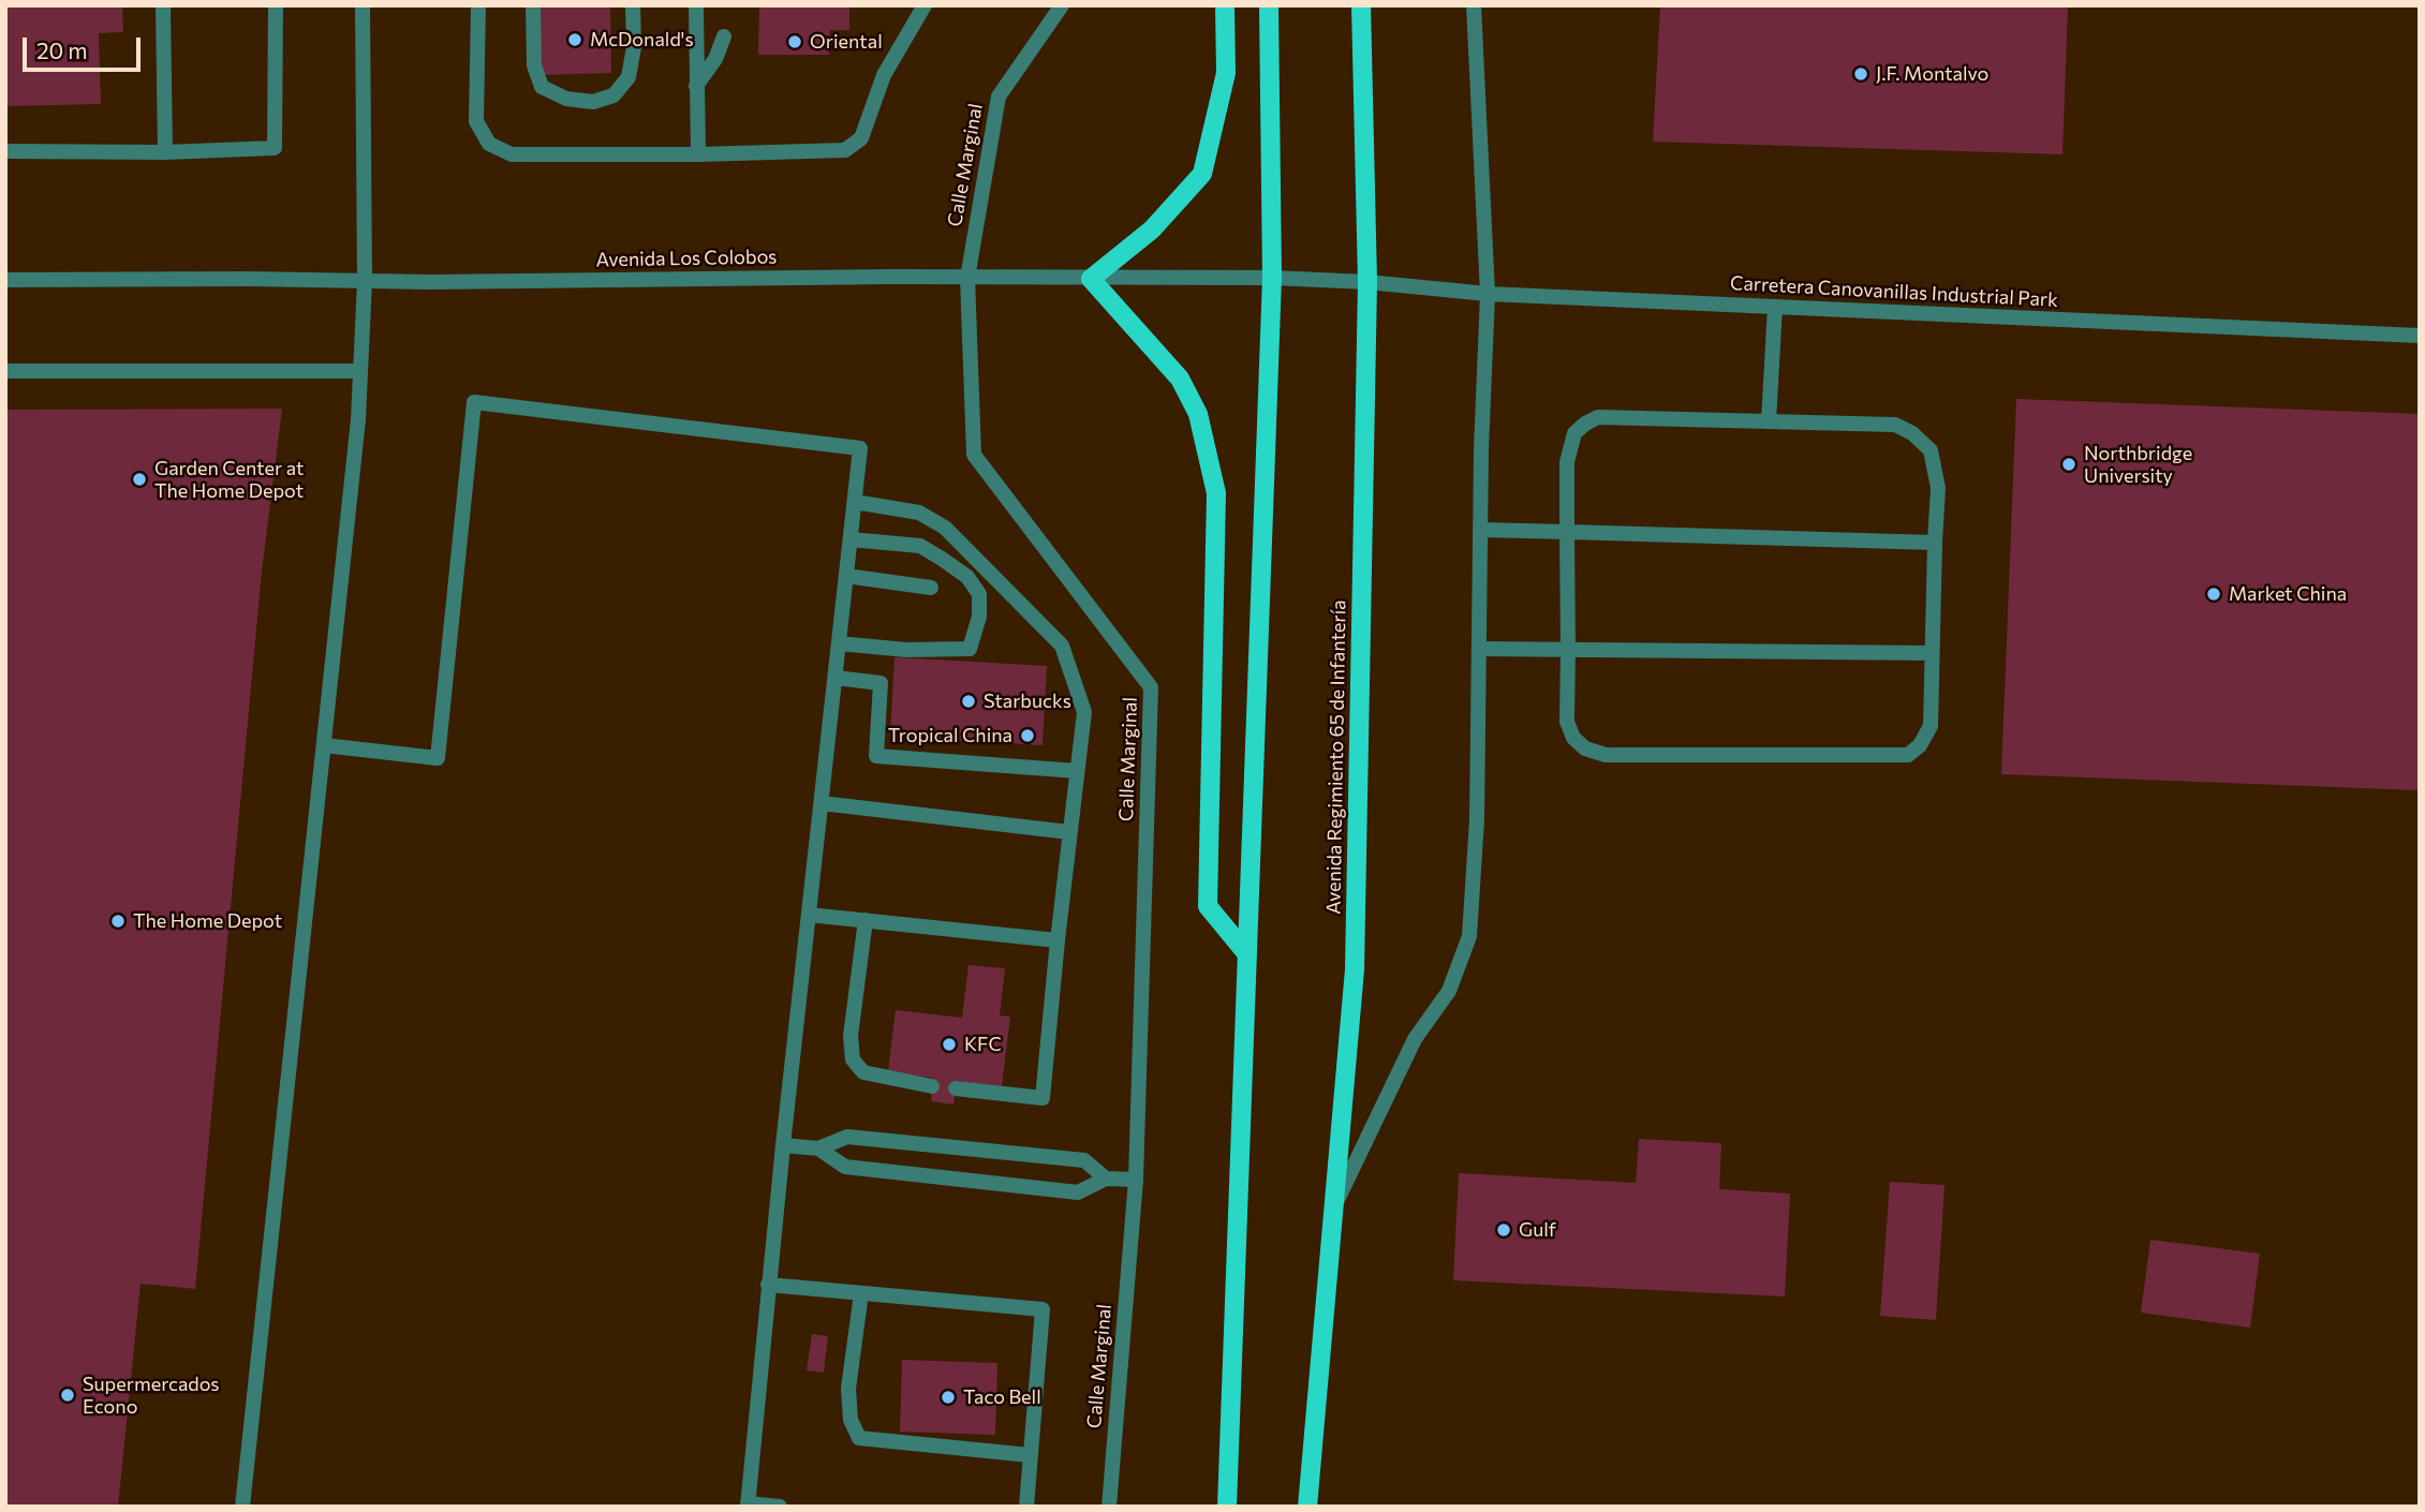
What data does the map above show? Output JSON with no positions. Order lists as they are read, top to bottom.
{
  "streets": {
    "main road": ["Avenida Regimiento 65 de Infantería"],
    "street": ["Calle Marginal", "Avenida Los Colobos", "Carretera Canovanillas Industrial Park"]
  },
  "crossings": [
    ["Calle Marginal", "Avenida Los Colobos"],
    ["Avenida Los Colobos", "Carretera Canovanillas Industrial Park"],
    ["Avenida Los Colobos", "Avenida Regimiento 65 de Infantería"],
    ["Carretera Canovanillas Industrial Park", "Avenida Regimiento 65 de Infantería"]
  ],
  "places": [
    "McDonald's",
    "Oriental",
    "J.F. Montalvo",
    "Northbridge University",
    "Garden Center at The Home Depot",
    "Market China",
    "Starbucks",
    "Tropical China",
    "The Home Depot",
    "KFC",
    "Gulf",
    "Supermercados Econo",
    "Taco Bell"
  ],
  "scale_bar": "20 m"
}
